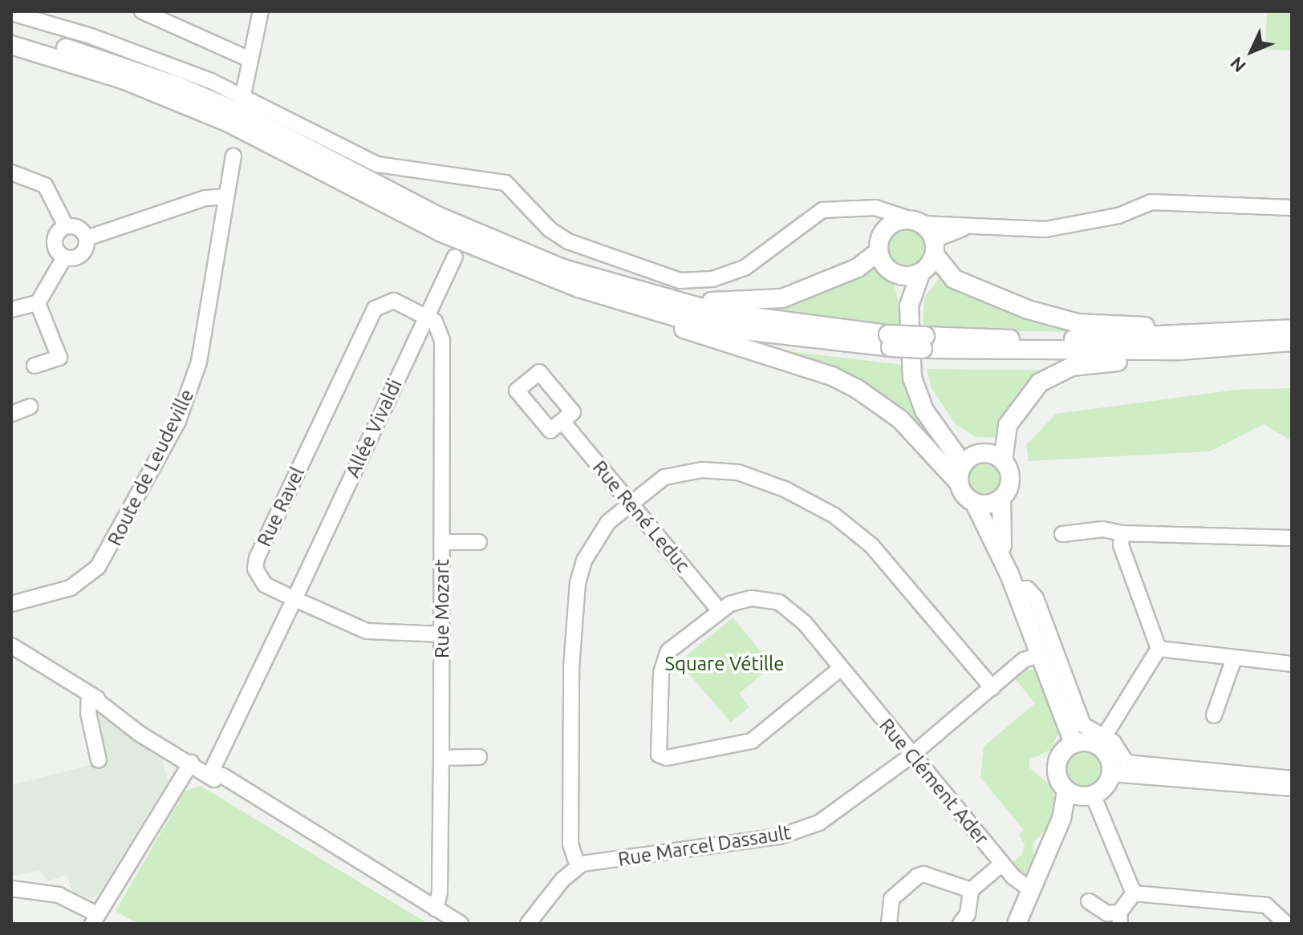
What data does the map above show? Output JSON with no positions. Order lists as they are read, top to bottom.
{
  "streets": {
    "street": [
      "Allée Vivaldi",
      "Route de Leudeville",
      "Rue Ravel",
      "Rue René Leduc",
      "Rue Mozart",
      "Rue Clément Ader",
      "Rue Marcel Dassault"
    ]
  },
  "crossings": [
    ["Allée Vivaldi", "Rue Ravel"],
    ["Allée Vivaldi", "Rue Mozart"],
    ["Rue Ravel", "Rue Mozart"],
    ["Rue René Leduc", "Rue Clément Ader"],
    ["Rue Clément Ader", "Rue Marcel Dassault"]
  ],
  "parks": ["Square Vétille"],
  "north": "bottom left"
}
